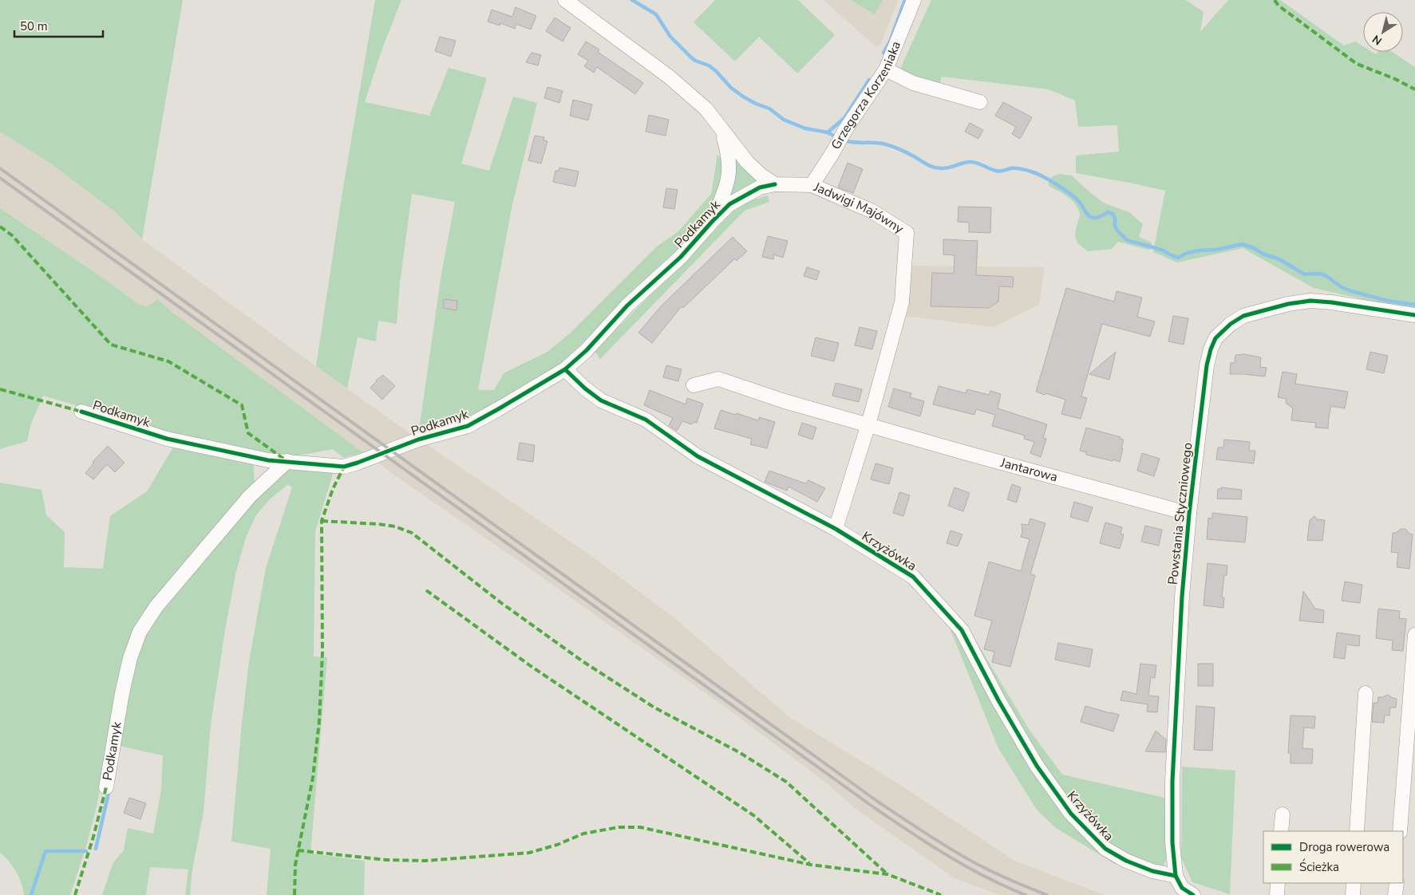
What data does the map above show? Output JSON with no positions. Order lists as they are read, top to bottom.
{
  "streets": {
    "street": [
      "Grzegorza Korzeniaka",
      "Jadwigi Majówny",
      "Podkamyk",
      "Jantarowa",
      "Powstania Styczniowego",
      "Krzyżówka"
    ]
  },
  "crossings": [
    ["Grzegorza Korzeniaka", "Jadwigi Majówny"],
    ["Jadwigi Majówny", "Podkamyk"],
    ["Jadwigi Majówny", "Jantarowa"],
    ["Podkamyk", "Krzyżówka"],
    ["Jantarowa", "Powstania Styczniowego"],
    ["Powstania Styczniowego", "Krzyżówka"]
  ],
  "legend": ["Droga rowerowa", "Ścieżka"],
  "scale_bar": "50 m",
  "north": "bottom left"
}
